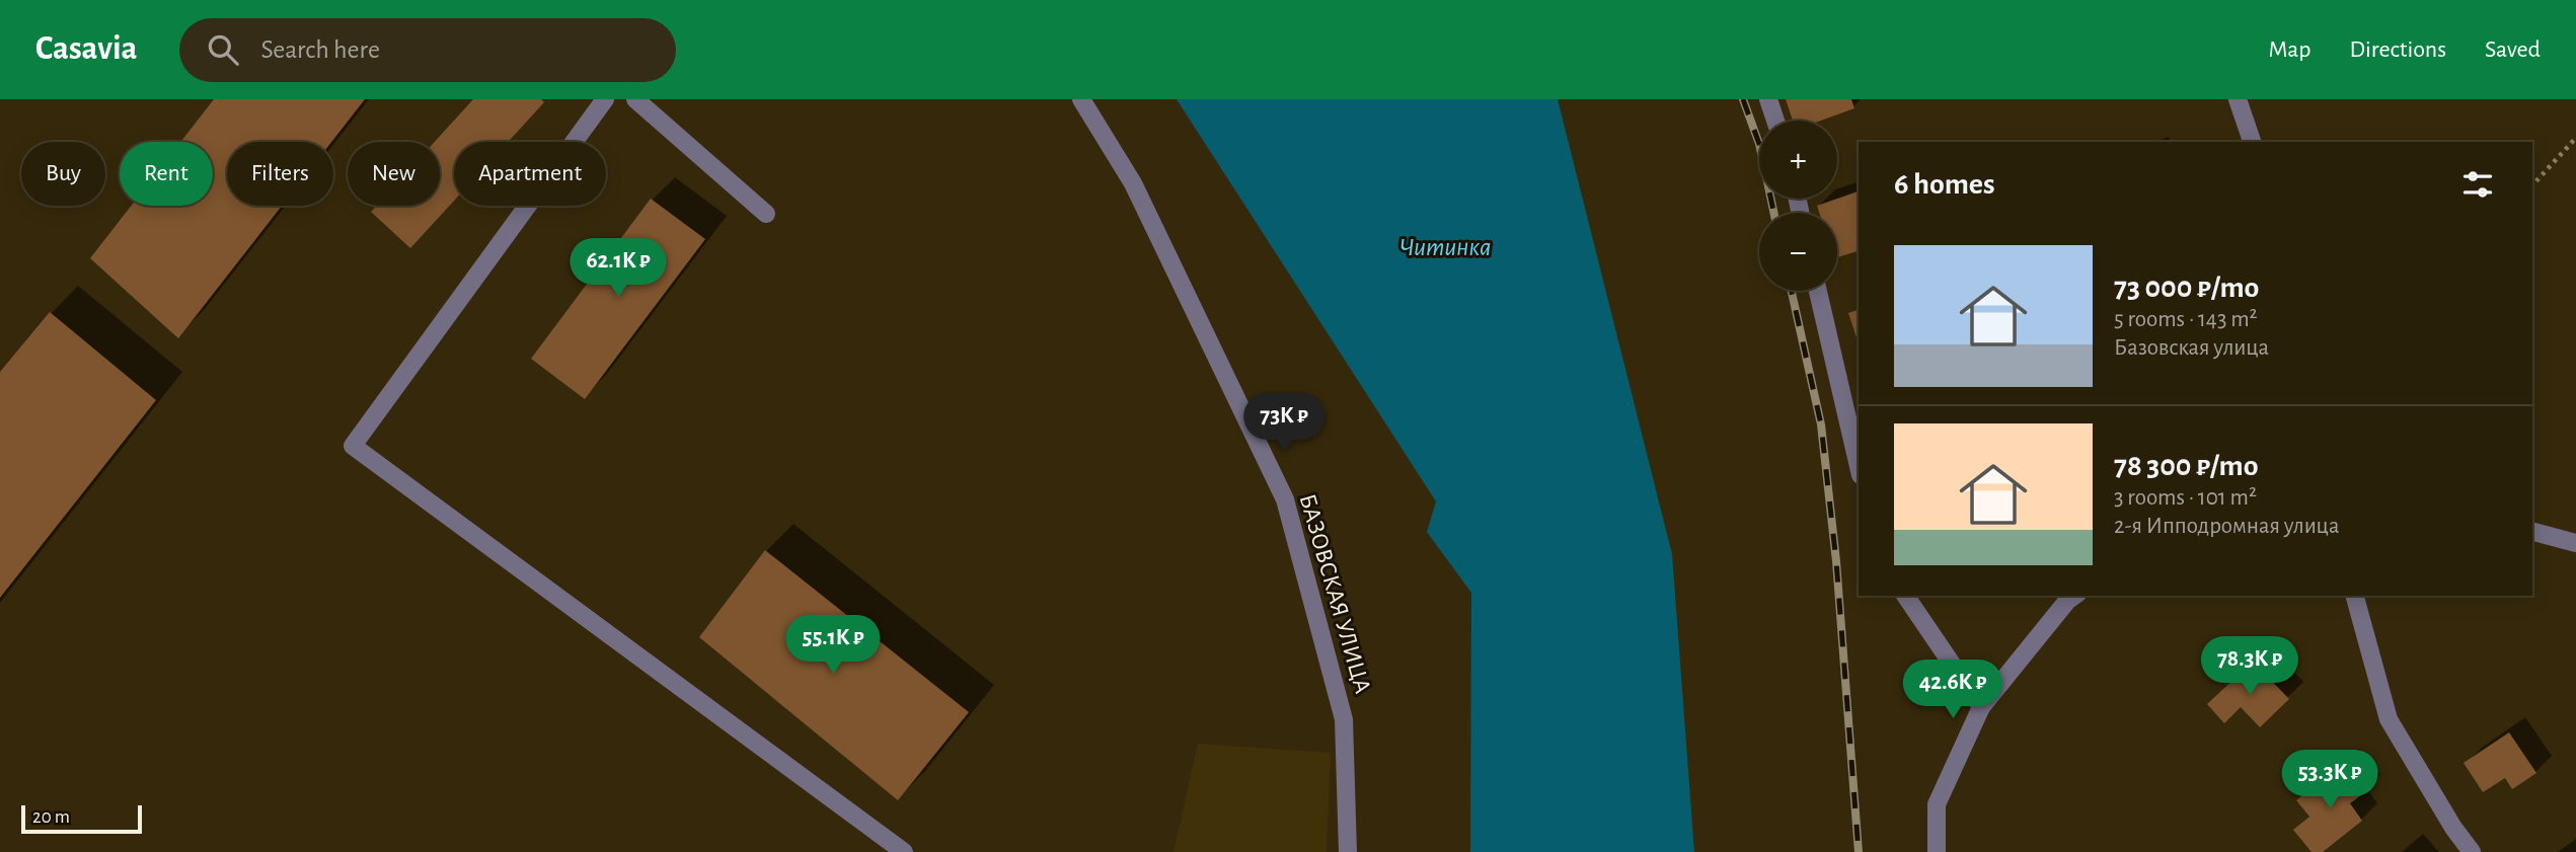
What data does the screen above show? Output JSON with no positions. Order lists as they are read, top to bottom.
{
  "streets": {
    "street": ["БАЗОВСКАЯ УЛИЦА"]
  },
  "water": ["Читинка"],
  "scale_bar": "20 m",
  "page": {
    "header": "Casavia",
    "search": "Search here",
    "nav": ["Map", "Directions", "Saved"],
    "map_buttons": ["+", "−"],
    "chip": [
      "Buy",
      "Rent",
      "Filters",
      "New",
      "Apartment"
    ],
    "heading": "6 homes",
    "list": [
      {
        "name": "73 000 ₽/mo",
        "note": "5 rooms · 143 m² · Базовская улица"
      },
      {
        "name": "78 300 ₽/mo",
        "note": "3 rooms · 101 m² · 2-я Ипподромная улица"
      }
    ],
    "price": [
      "62.1K ₽",
      "73K ₽",
      "55.1K ₽",
      "78.3K ₽",
      "42.6K ₽",
      "53.3K ₽"
    ],
    "scale": "20 m"
  }
}
